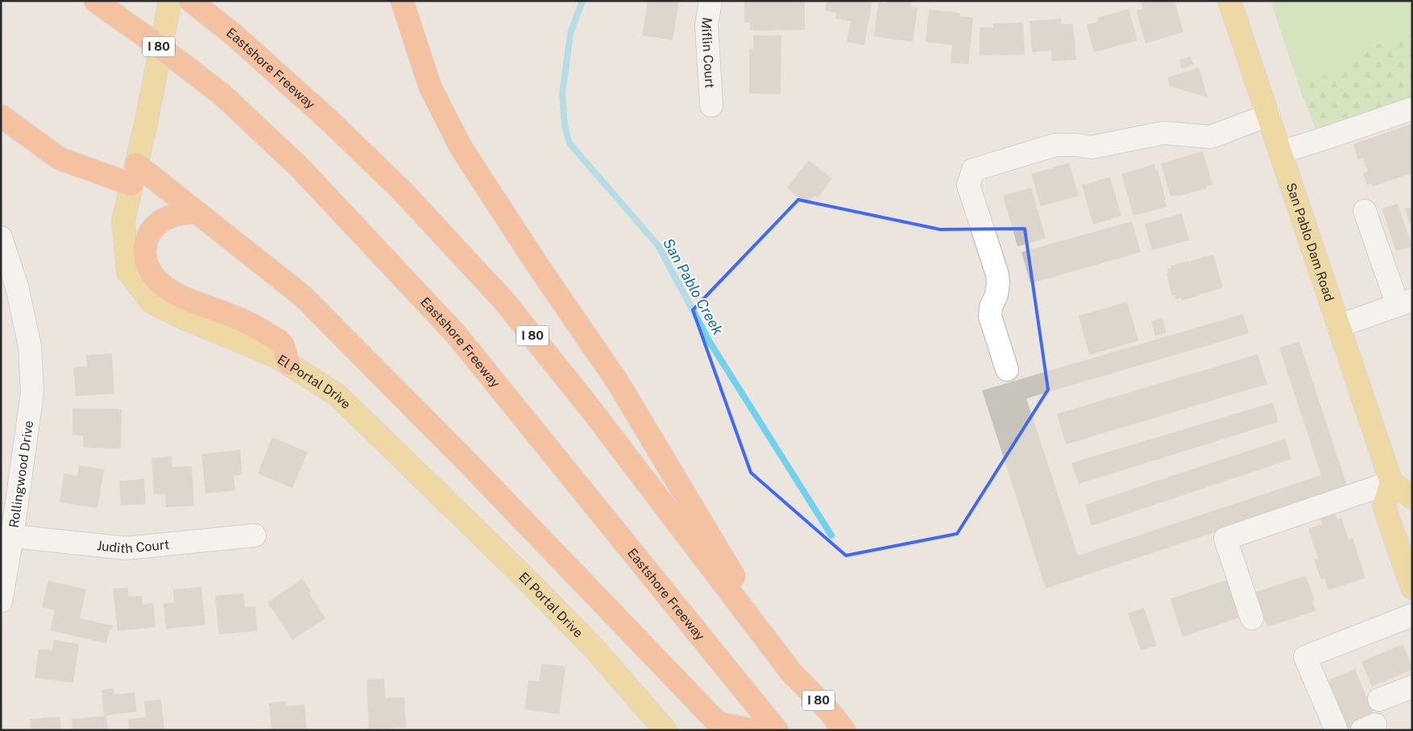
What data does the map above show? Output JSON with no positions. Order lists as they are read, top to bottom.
{
  "streets": {
    "highway": ["I 80", "Eastshore Freeway"],
    "main road": ["San Pablo Dam Road", "El Portal Drive"],
    "street": ["Miflin Court", "Rollingwood Drive", "Judith Court"]
  },
  "crossings": [
    ["Rollingwood Drive", "Judith Court"]
  ],
  "water": ["San Pablo Creek"]
}
